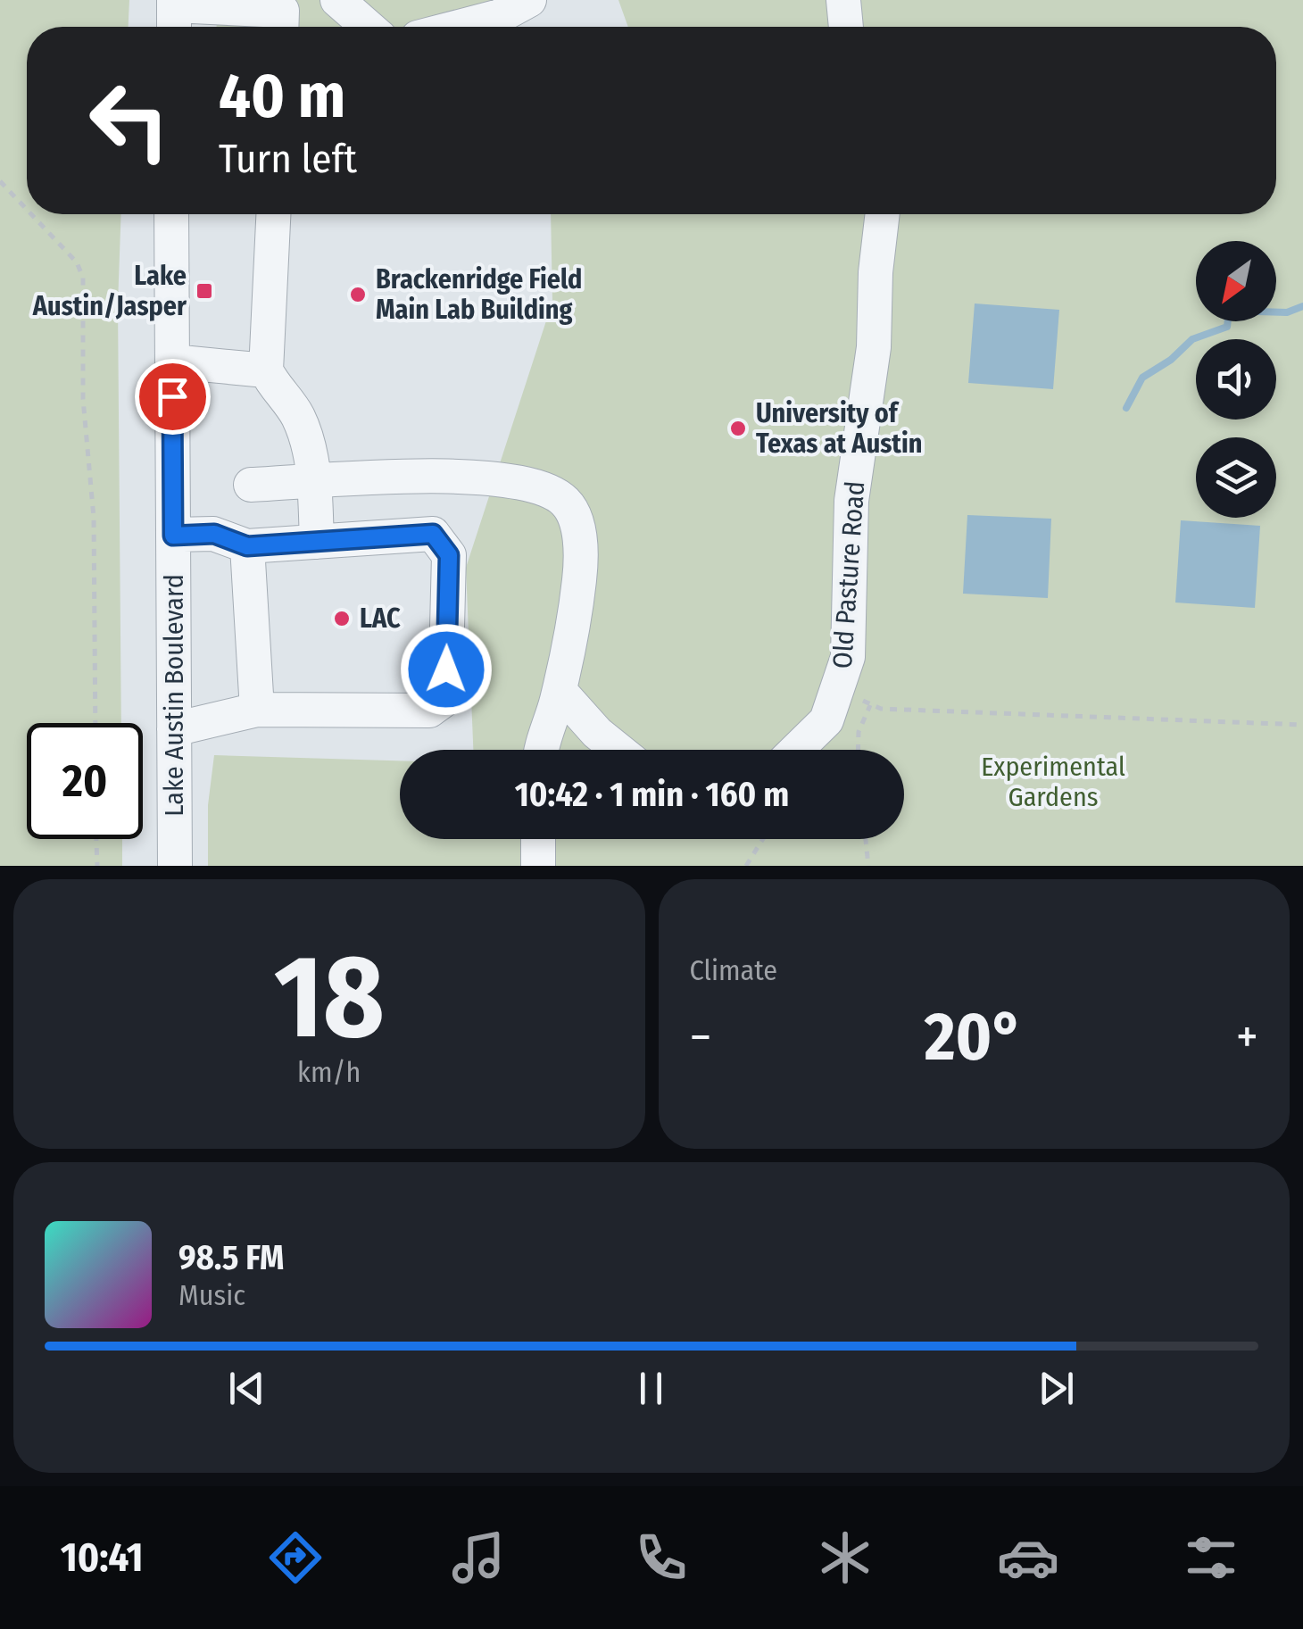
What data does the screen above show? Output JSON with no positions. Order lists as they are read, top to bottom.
{
  "streets": {
    "street": ["Old Pasture Road", "Lake Austin Boulevard"]
  },
  "parks": ["Experimental Gardens"],
  "places": {
    "transit": ["Lake Austin/Jasper"],
    "other": ["Brackenridge Field Main Lab Building", "University of Texas at Austin", "LAC"]
  },
  "north": "bottom left",
  "page": {
    "turn": ["40 m", "Turn left"],
    "limit": "20",
    "trip": "10:42 · 1 min · 160 m",
    "tile": [
      ["18", "km/h"],
      "Climate"
    ],
    "heat": ["−", "20°", "+"],
    "song": ["98.5 FM", "Music"],
    "tabs": "10:41"
  }
}
